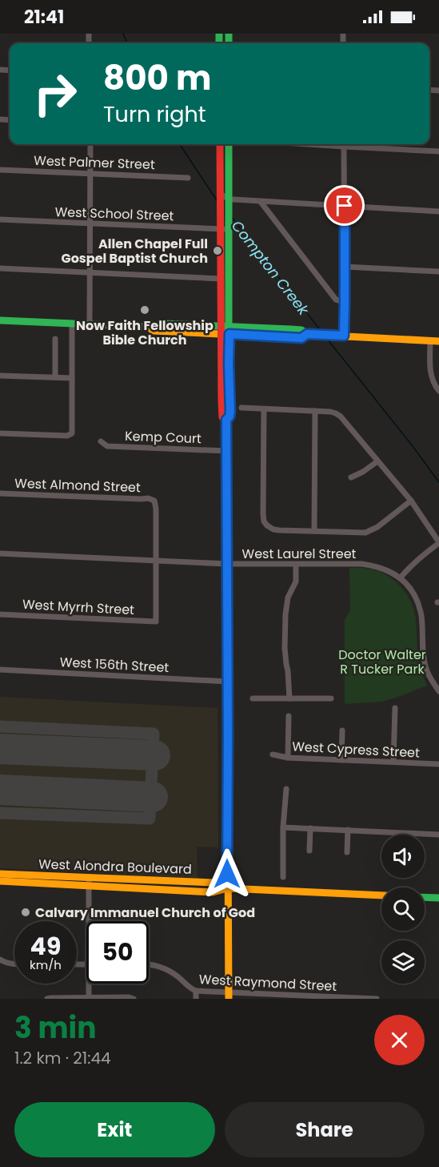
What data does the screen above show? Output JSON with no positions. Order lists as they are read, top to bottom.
{
  "streets": {
    "main road": ["West Alondra Boulevard"],
    "street": [
      "West Palmer Street",
      "West School Street",
      "Kemp Court",
      "West Almond Street",
      "West Laurel Street",
      "West Myrrh Street",
      "West 156th Street",
      "West Cypress Street",
      "West Raymond Street"
    ]
  },
  "crossings": [
    ["West Almond Street", "West Laurel Street"],
    ["West Almond Street", "West Myrrh Street"],
    ["West Laurel Street", "West Myrrh Street"]
  ],
  "water": ["Compton Creek"],
  "parks": ["Doctor Walter R Tucker Park"],
  "places": ["Allen Chapel Full Gospel Baptist Church", "Now Faith Fellowship Bible Church", "Calvary Immanuel Church of God"],
  "page": {
    "status": "21:41",
    "turn": ["800 m", "Turn right"],
    "speed": "49 km/h",
    "limit": "50",
    "heading": ["3 min", "1.2 km · 21:44"],
    "buttons": ["Exit", "Share"]
  }
}
